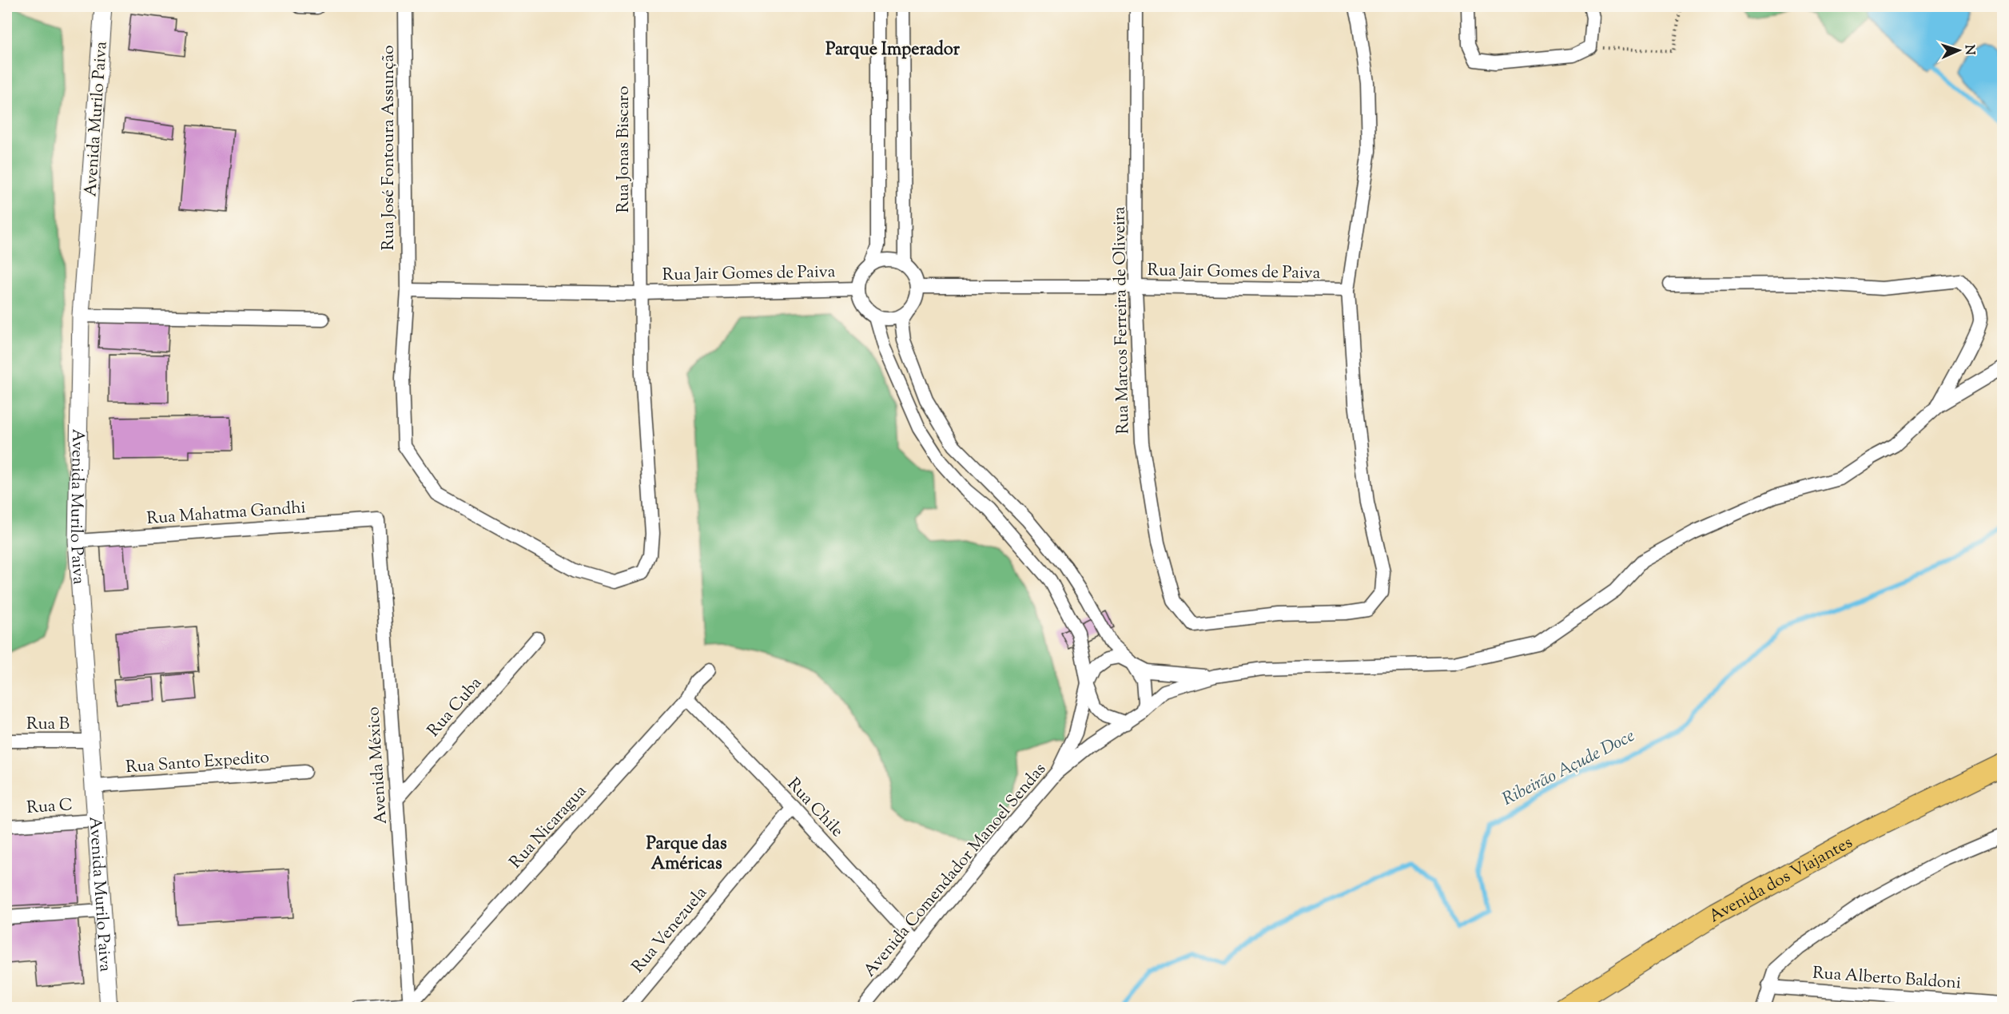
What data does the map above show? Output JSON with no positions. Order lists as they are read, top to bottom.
{
  "streets": {
    "main road": ["Avenida dos Viajantes"],
    "street": [
      "Avenida Murilo Paiva",
      "Rua José Fontoura Assunção",
      "Rua Jonas Biscaro",
      "Rua Jair Gomes de Paiva",
      "Rua Marcos Ferreira de Oliveira",
      "Rua Mahatma Gandhi",
      "Rua Cuba",
      "Rua B",
      "Rua Santo Expedito",
      "Avenida México",
      "Rua C",
      "Rua Chile",
      "Rua Nicaragua",
      "Avenida Comendador Manoel Sendas",
      "Rua Venezuela",
      "Rua Alberto Baldoni"
    ]
  },
  "crossings": [
    ["Avenida Murilo Paiva", "Rua Mahatma Gandhi"],
    ["Avenida Murilo Paiva", "Rua B"],
    ["Avenida Murilo Paiva", "Rua Santo Expedito"],
    ["Avenida Murilo Paiva", "Rua C"],
    ["Rua José Fontoura Assunção", "Rua Jonas Biscaro"],
    ["Rua Jonas Biscaro", "Rua Jair Gomes de Paiva"],
    ["Rua Jair Gomes de Paiva", "Rua Marcos Ferreira de Oliveira"],
    ["Rua Mahatma Gandhi", "Avenida México"],
    ["Rua Cuba", "Avenida México"],
    ["Avenida México", "Rua Nicaragua"],
    ["Rua Chile", "Rua Nicaragua"],
    ["Rua Chile", "Avenida Comendador Manoel Sendas"],
    ["Rua Chile", "Rua Venezuela"]
  ],
  "districts": ["Parque Imperador", "Parque das Américas"],
  "water": ["Ribeirão Açude Doce"],
  "north": "right"
}
